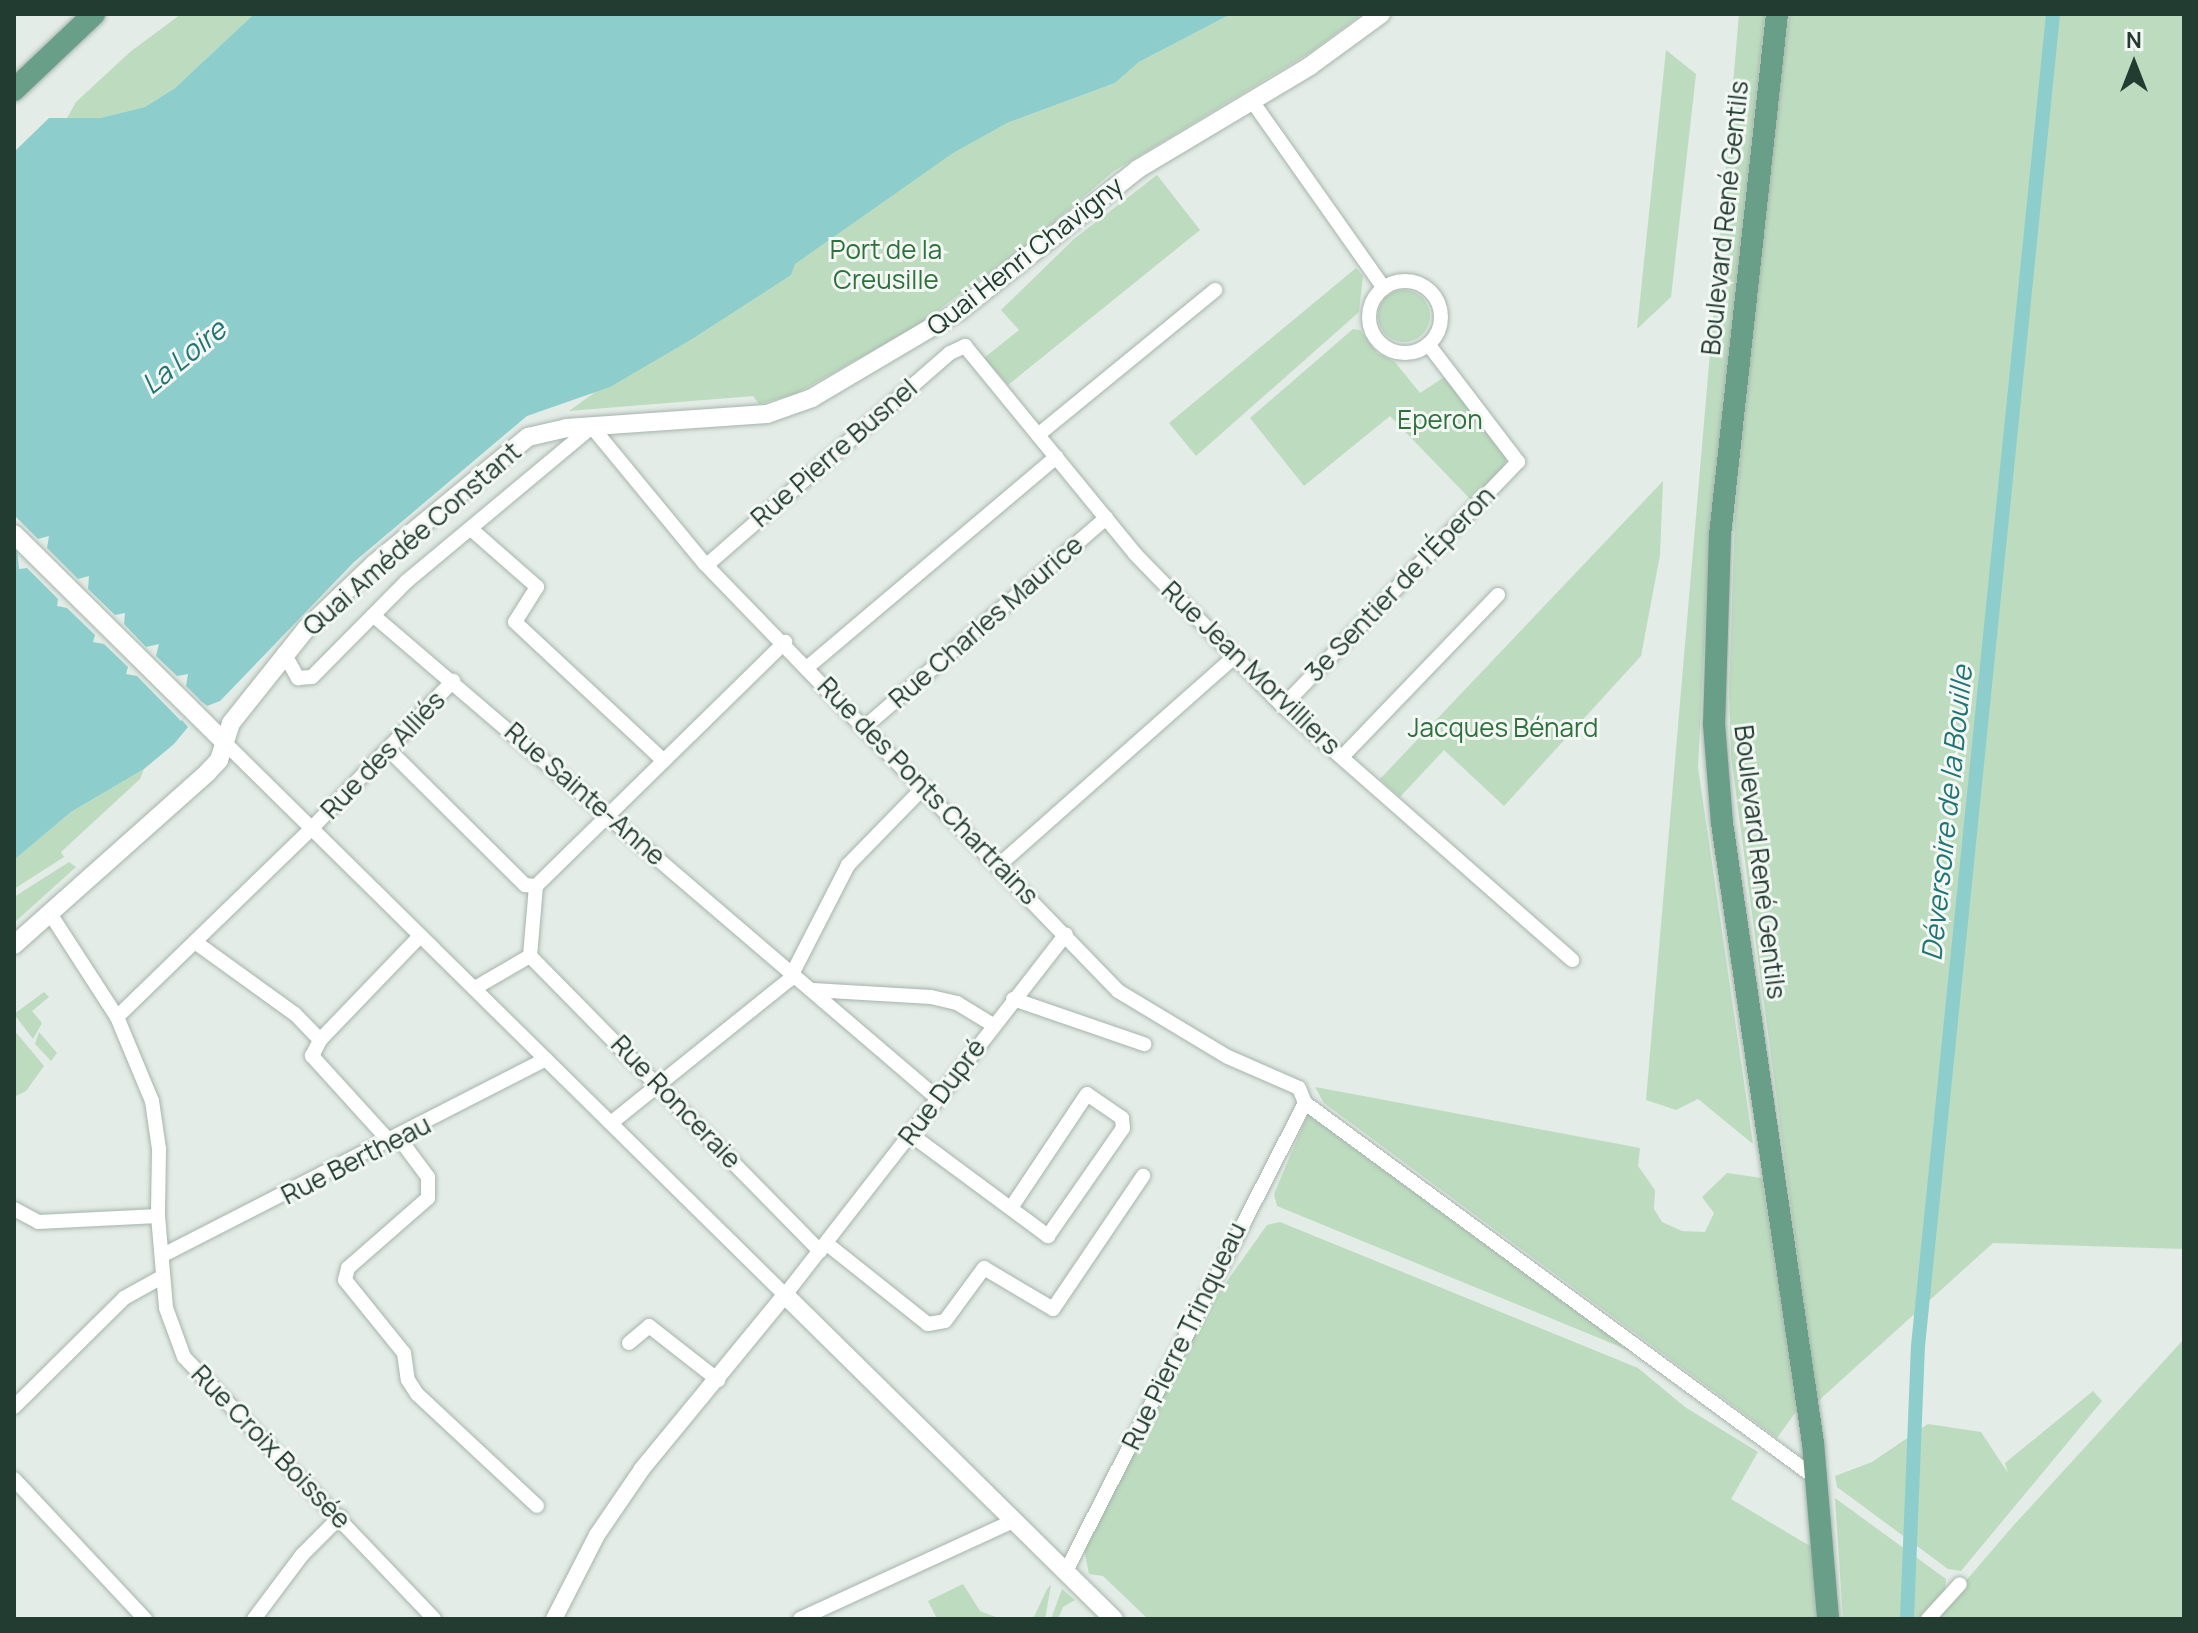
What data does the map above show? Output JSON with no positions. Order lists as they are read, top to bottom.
{
  "streets": {
    "main road": ["Boulevard René Gentils", "Quai Henri Chavigny", "Quai Amédée Constant"],
    "street": [
      "Rue Pierre Busnel",
      "3e Sentier de l'Éperon",
      "Rue Charles Maurice",
      "Rue Jean Morvilliers",
      "Rue des Alliés",
      "Rue des Ponts Chartrains",
      "Rue Sainte-Anne",
      "Rue Dupré",
      "Rue Ronceraie",
      "Rue Bertheau",
      "Rue Pierre Trinqueau",
      "Rue Croix Boissée"
    ]
  },
  "crossings": [
    ["Boulevard René Gentils", "Rue des Ponts Chartrains"],
    ["Quai Henri Chavigny", "Quai Amédée Constant"],
    ["Quai Henri Chavigny", "Rue des Ponts Chartrains"],
    ["Rue Pierre Busnel", "Rue Jean Morvilliers"],
    ["Rue Pierre Busnel", "Rue des Ponts Chartrains"],
    ["Quai Amédée Constant", "Rue des Ponts Chartrains"],
    ["Quai Amédée Constant", "Rue Croix Boissée"],
    ["3e Sentier de l'Éperon", "Rue Jean Morvilliers"],
    ["Rue Charles Maurice", "Rue Jean Morvilliers"],
    ["Rue Charles Maurice", "Rue des Ponts Chartrains"],
    ["Rue des Alliés", "Rue Sainte-Anne"],
    ["Rue des Alliés", "Rue Croix Boissée"],
    ["Rue des Ponts Chartrains", "Rue Dupré"],
    ["Rue des Ponts Chartrains", "Rue Pierre Trinqueau"],
    ["Rue Sainte-Anne", "Rue Dupré"],
    ["Rue Dupré", "Rue Ronceraie"],
    ["Rue Bertheau", "Rue Croix Boissée"]
  ],
  "water": ["La Loire", "Déversoire de la Bouille"],
  "parks": ["Port de la Creusille", "Eperon", "Jacques Bénard"],
  "north": "top"
}
